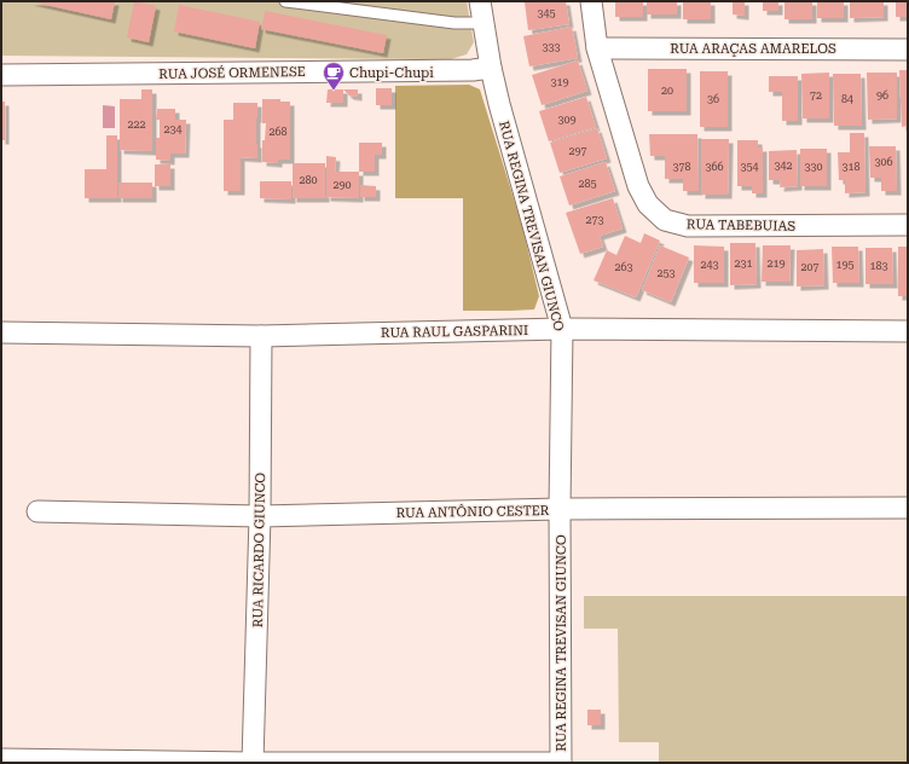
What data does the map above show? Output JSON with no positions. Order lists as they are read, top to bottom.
{
  "streets": {
    "street": [
      "RUA ARAÇAS AMARELOS",
      "RUA JOSÉ ORMENESE",
      "RUA TABEBUIAS",
      "RUA REGINA TREVISAN GIUNCO",
      "RUA RAUL GASPARINI",
      "RUA ANTÔNIO CESTER",
      "RUA RICARDO GIUNCO"
    ]
  },
  "crossings": [
    ["RUA ARAÇAS AMARELOS", "RUA TABEBUIAS"],
    ["RUA JOSÉ ORMENESE", "RUA REGINA TREVISAN GIUNCO"],
    ["RUA REGINA TREVISAN GIUNCO", "RUA RAUL GASPARINI"],
    ["RUA REGINA TREVISAN GIUNCO", "RUA ANTÔNIO CESTER"],
    ["RUA RAUL GASPARINI", "RUA RICARDO GIUNCO"],
    ["RUA ANTÔNIO CESTER", "RUA RICARDO GIUNCO"]
  ],
  "places": {
    "cafe": ["Chupi-Chupi"]
  },
  "house_numbers": [
    "345",
    "333",
    "319",
    "20",
    "72",
    "96",
    "36",
    "84",
    "309",
    "222",
    "234",
    "268",
    "297",
    "306",
    "342",
    "378",
    "366",
    "354",
    "330",
    "318",
    "280",
    "285",
    "290",
    "273",
    "231",
    "219",
    "243",
    "195",
    "183",
    "263",
    "207",
    "253"
  ]
}
